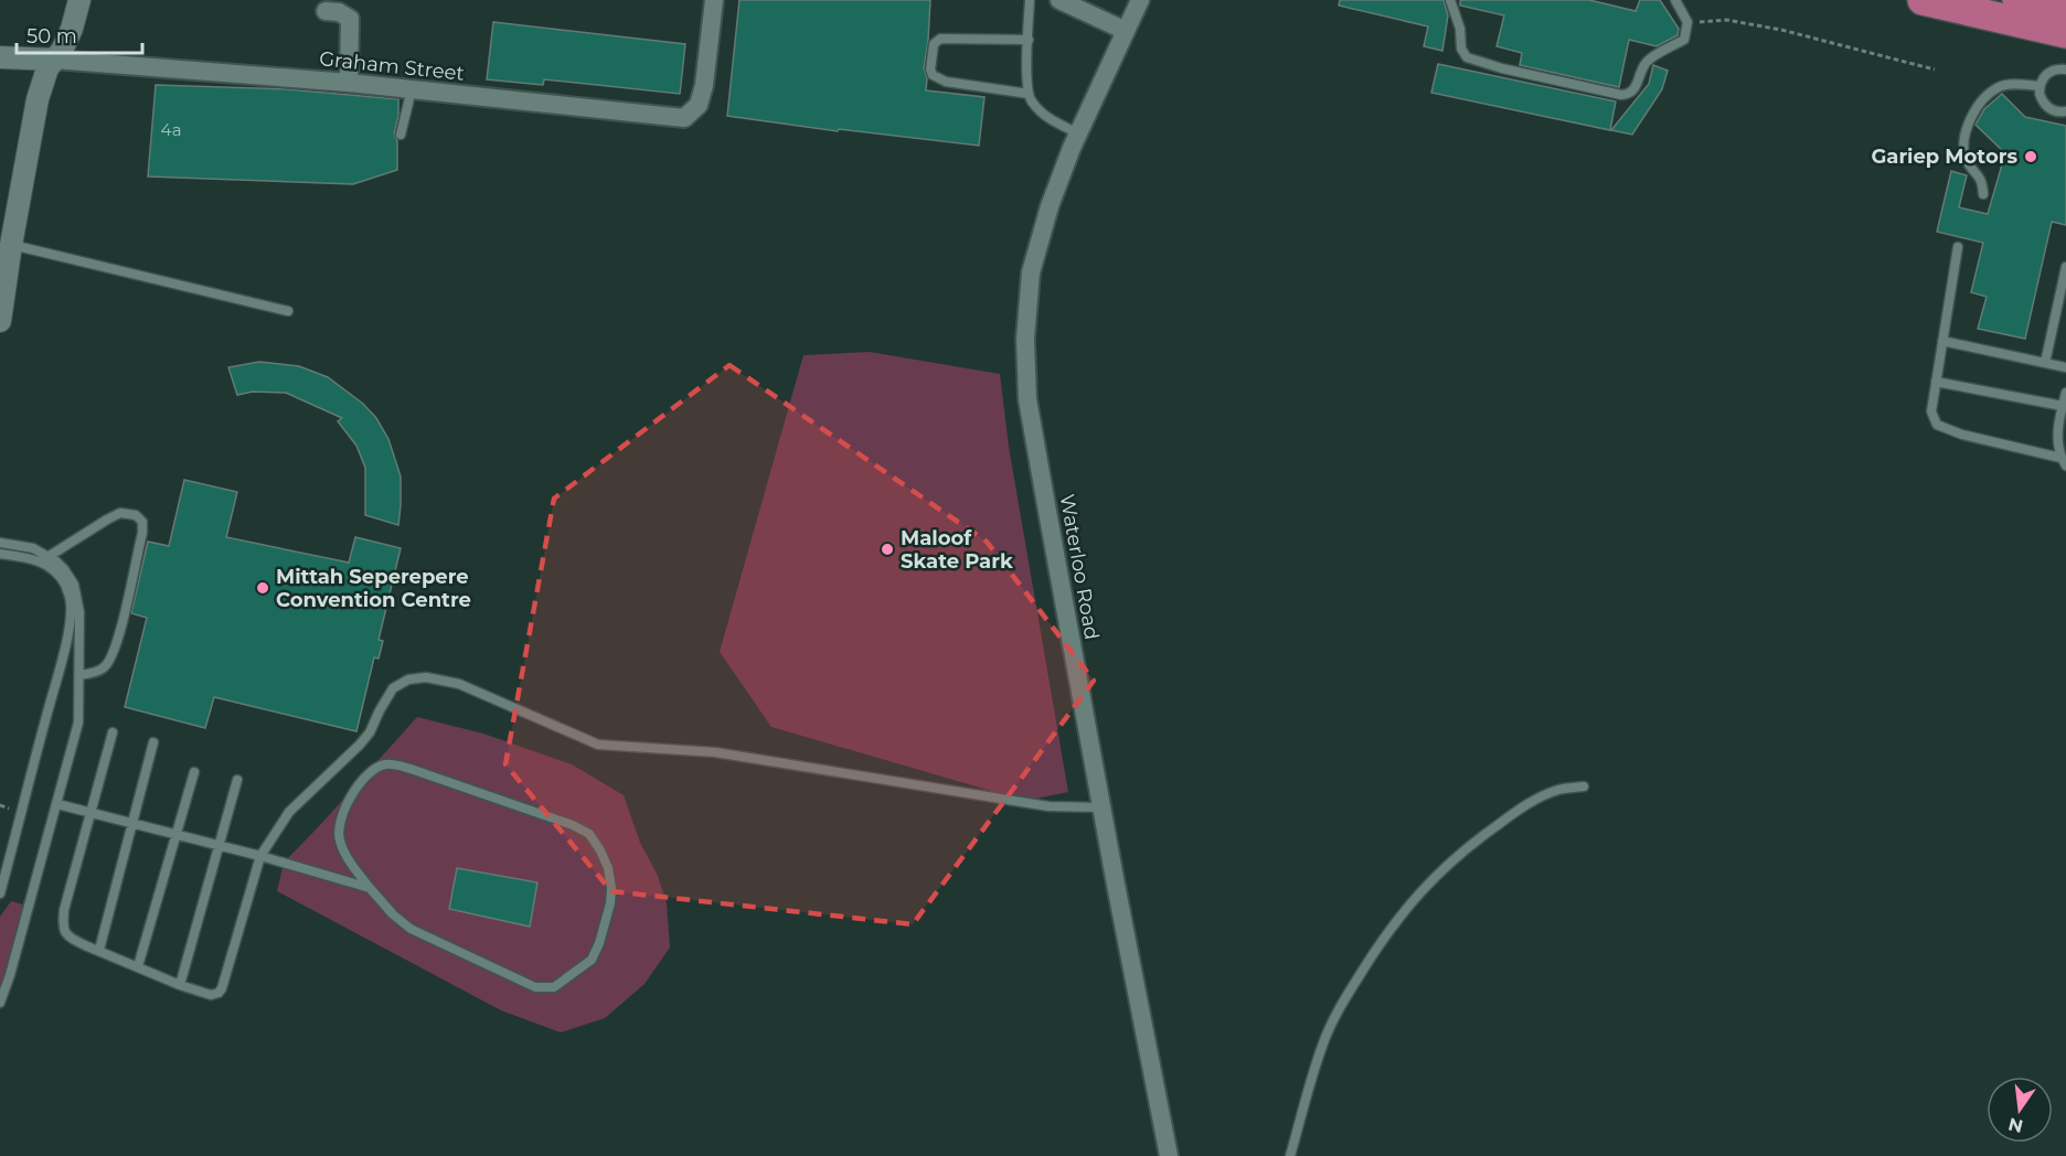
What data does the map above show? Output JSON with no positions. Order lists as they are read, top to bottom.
{
  "streets": {
    "street": ["Graham Street", "Waterloo Road"]
  },
  "places": ["Gariep Motors", "Maloof Skate Park", "Mittah Seperepere Convention Centre"],
  "house_numbers": ["4a"],
  "scale_bar": "50 m",
  "north": "bottom"
}
